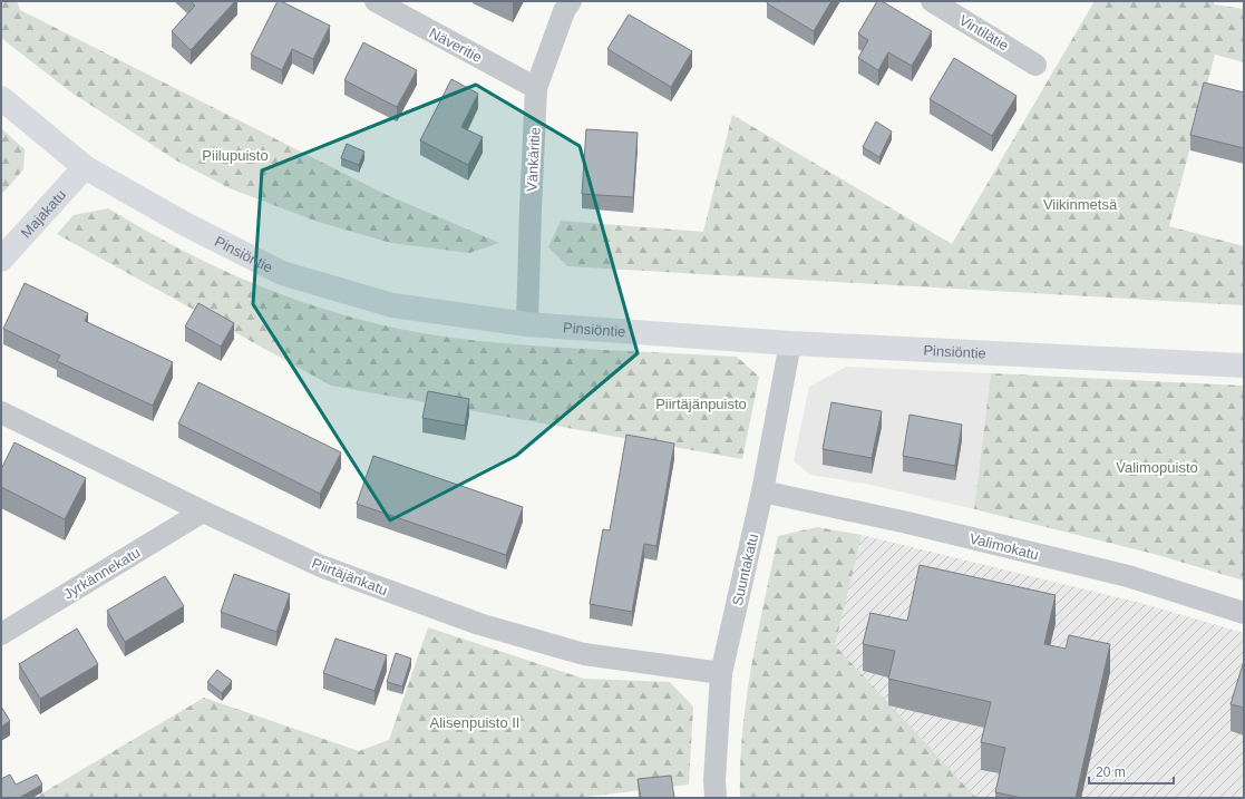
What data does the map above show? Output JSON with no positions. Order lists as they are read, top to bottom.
{
  "streets": {
    "street": [
      "Vintilätie",
      "Näveritie",
      "Vänkäritie",
      "Majakatu",
      "Pinsiöntie",
      "Valimokatu",
      "Suuntakatu",
      "Jyrkännekatu",
      "Piirtäjänkatu"
    ]
  },
  "crossings": [
    ["Näveritie", "Vänkäritie"],
    ["Vänkäritie", "Pinsiöntie"],
    ["Majakatu", "Pinsiöntie"],
    ["Pinsiöntie", "Suuntakatu"],
    ["Valimokatu", "Suuntakatu"],
    ["Suuntakatu", "Piirtäjänkatu"],
    ["Jyrkännekatu", "Piirtäjänkatu"]
  ],
  "parks": [
    "Piilupuisto",
    "Viikinmetsä",
    "Piirtäjänpuisto",
    "Valimopuisto",
    "Alisenpuisto II"
  ],
  "scale_bar": "20 m"
}
